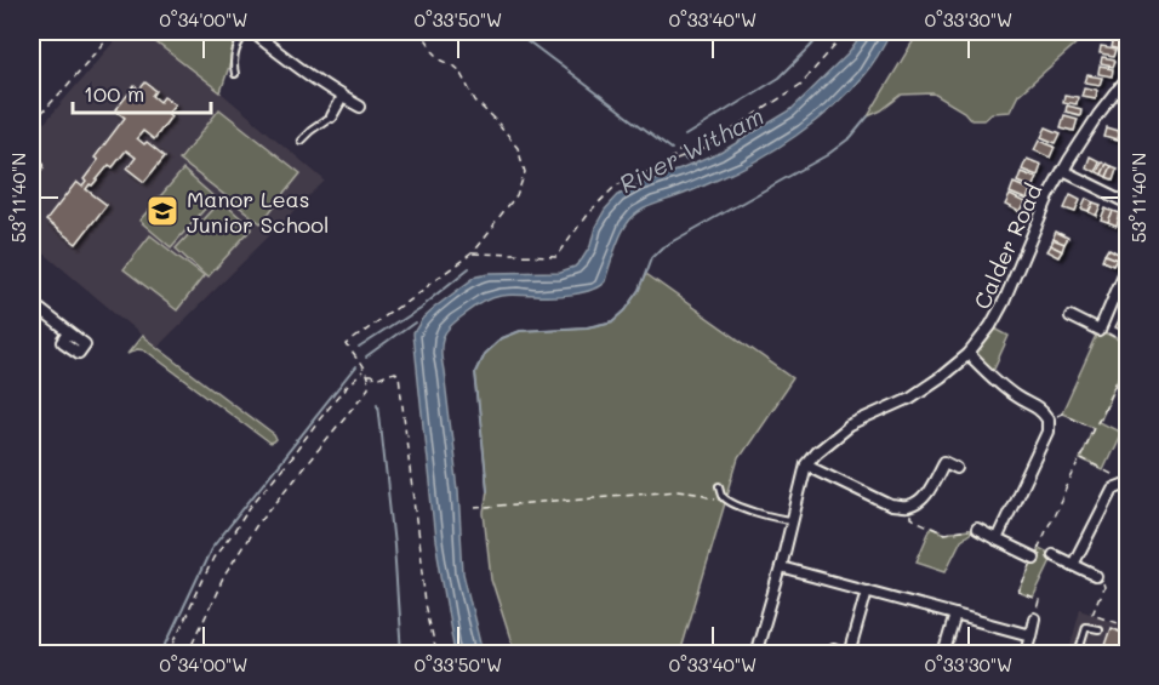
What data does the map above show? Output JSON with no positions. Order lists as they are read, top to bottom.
{
  "streets": {
    "street": ["Calder Road"]
  },
  "water": ["River Witham"],
  "places": {
    "school or university": ["Manor Leas Junior School"]
  },
  "scale_bar": "100 m",
  "coordinates": [
    "0°34'00\"W",
    "0°33'50\"W",
    "0°33'40\"W",
    "0°33'30\"W",
    "53°11'40\"N"
  ]
}
